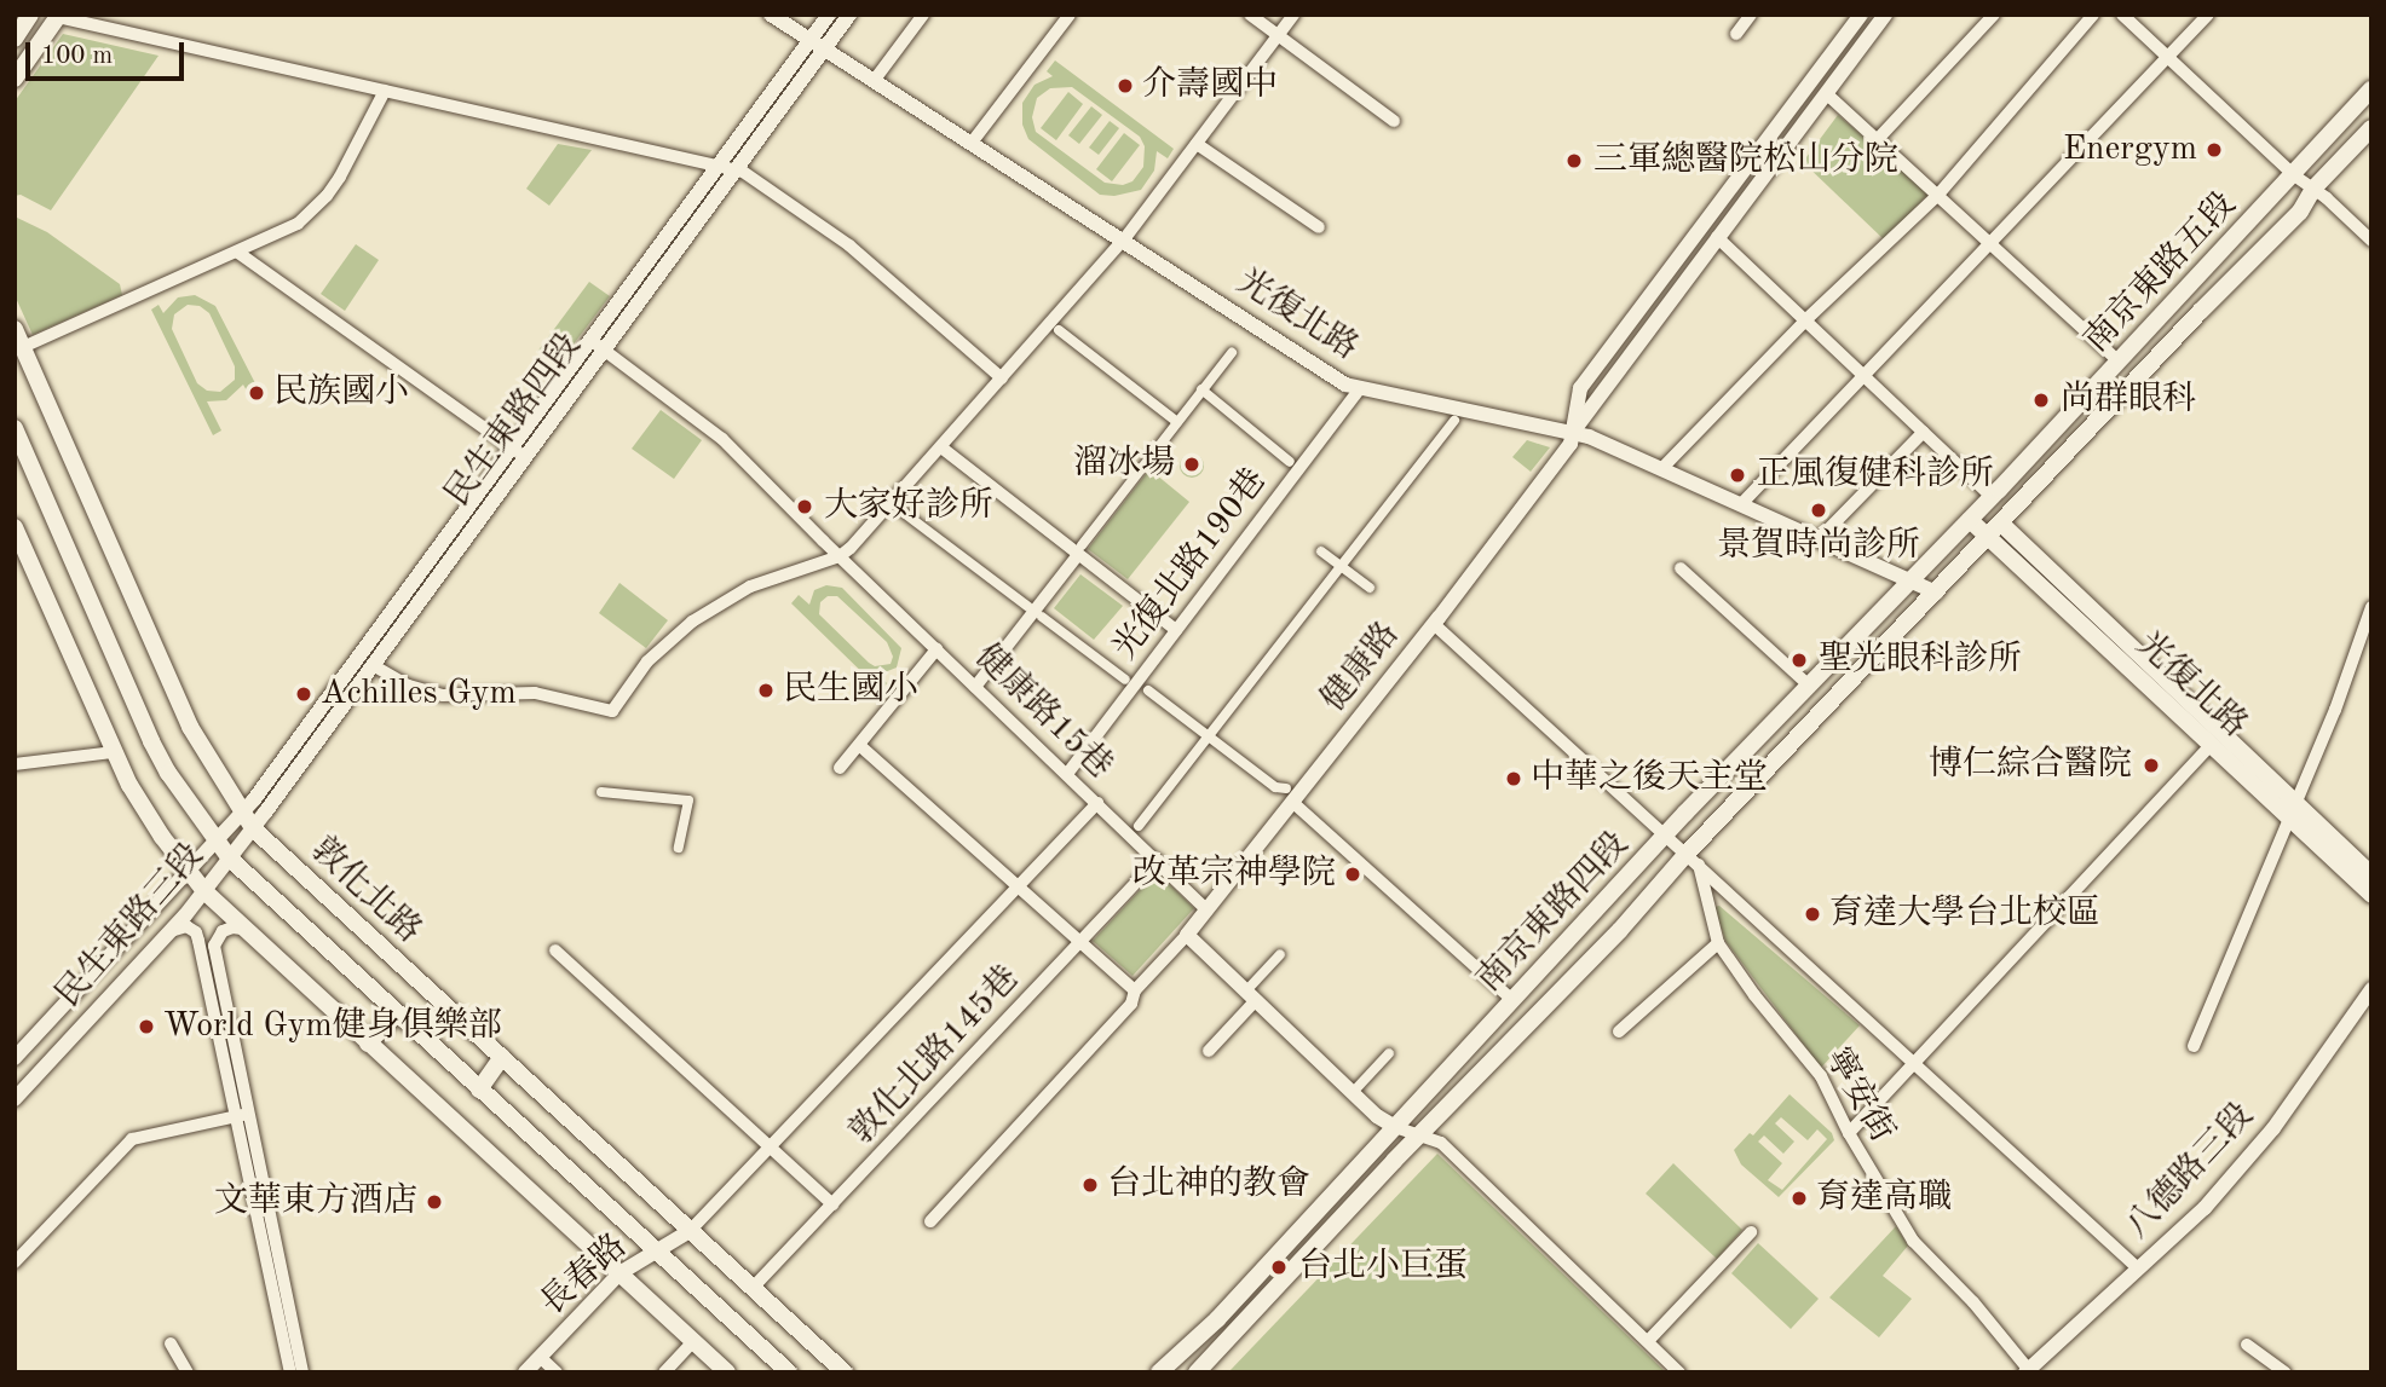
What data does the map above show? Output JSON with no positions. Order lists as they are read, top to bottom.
{
  "streets": {
    "main road": [
      "南京東路五段",
      "光復北路",
      "敦化北路",
      "南京東路四段"
    ],
    "street": [
      "民生東路四段",
      "光復北路190巷",
      "健康路",
      "健康路15巷",
      "民生東路三段",
      "敦化北路145巷",
      "寧安街",
      "八德路三段",
      "長春路"
    ]
  },
  "crossings": [
    ["南京東路五段", "光復北路"],
    ["南京東路五段", "南京東路四段"],
    ["光復北路", "民生東路四段"],
    ["光復北路", "光復北路190巷"],
    ["光復北路", "健康路"],
    ["光復北路", "南京東路四段"],
    ["民生東路四段", "健康路15巷"],
    ["民生東路四段", "敦化北路"],
    ["民生東路四段", "民生東路三段"],
    ["光復北路190巷", "健康路15巷"],
    ["健康路", "健康路15巷"],
    ["健康路15巷", "敦化北路145巷"],
    ["敦化北路", "民生東路三段"],
    ["敦化北路", "敦化北路145巷"],
    ["敦化北路", "長春路"],
    ["南京東路四段", "寧安街"],
    ["寧安街", "八德路三段"]
  ],
  "places": [
    "介壽國中",
    "Energym",
    "三軍總醫院松山分院",
    "民族國小",
    "尚群眼科",
    "溜冰場",
    "正風復健科診所",
    "大家好診所",
    "景賀時尚診所",
    "聖光眼科診所",
    "民生國小",
    "Achilles Gym",
    "博仁綜合醫院",
    "中華之後天主堂",
    "改革宗神學院",
    "育達大學台北校區",
    "World Gym健身俱樂部",
    "台北神的教會",
    "育達高職",
    "文華東方酒店",
    "台北小巨蛋"
  ],
  "scale_bar": "100 m"
}
